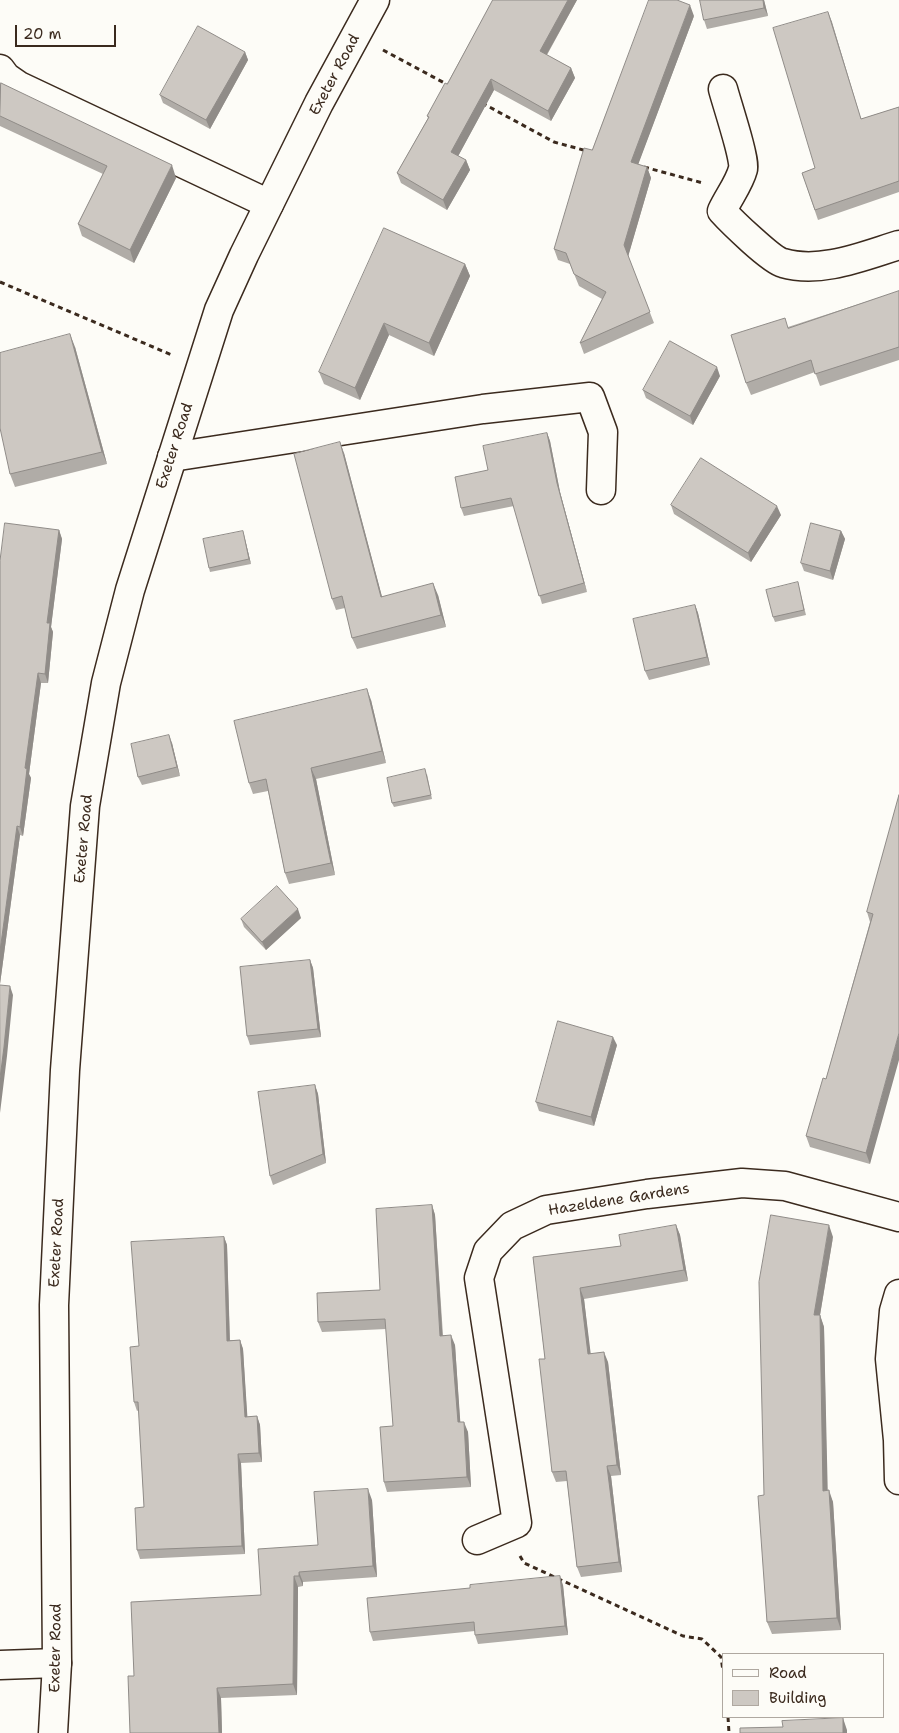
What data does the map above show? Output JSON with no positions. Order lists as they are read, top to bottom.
{
  "streets": {
    "main road": ["Exeter Road", "Hazeldene Gardens"]
  },
  "legend": ["Road", "Building"],
  "scale_bar": "20 m"
}
